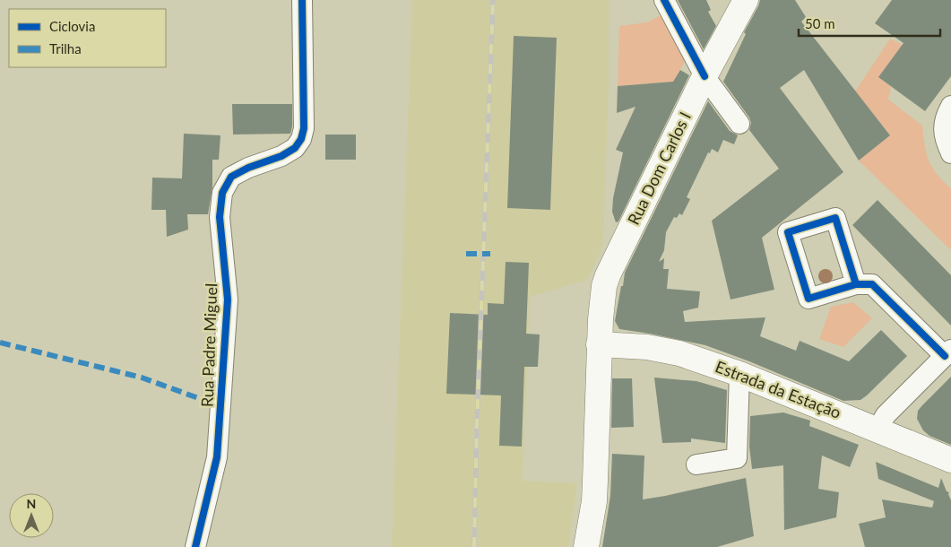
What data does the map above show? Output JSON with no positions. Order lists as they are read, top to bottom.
{
  "streets": {
    "main road": ["Rua Dom Carlos I", "Estrada da Estação"],
    "street": ["Rua Padre Miguel"]
  },
  "crossings": [
    ["Rua Dom Carlos I", "Estrada da Estação"]
  ],
  "legend": ["Ciclovia", "Trilha"],
  "scale_bar": "50 m",
  "north": "top"
}
